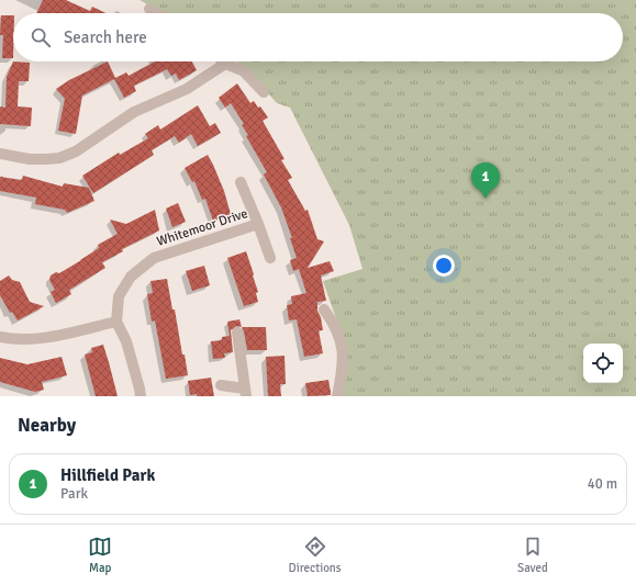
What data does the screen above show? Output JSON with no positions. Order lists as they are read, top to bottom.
{
  "streets": {
    "street": ["Whitemoor Drive"]
  },
  "page": {
    "search": "Search here",
    "pins": "1",
    "heading": "Nearby",
    "list": [
      {
        "mark": "1",
        "name": "Hillfield Park",
        "note": "Park",
        "value": "40 m"
      }
    ],
    "nav": ["Map", "Directions", "Saved"]
  }
}
